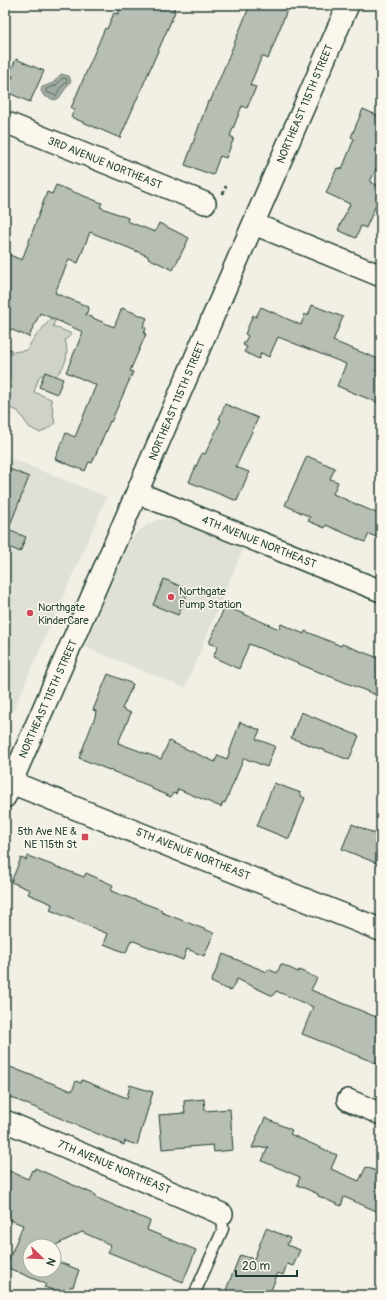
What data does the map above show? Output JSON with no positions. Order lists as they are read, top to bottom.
{
  "streets": {
    "main road": ["5TH AVENUE NORTHEAST"],
    "street": [
      "NORTHEAST 115TH STREET",
      "3RD AVENUE NORTHEAST",
      "4TH AVENUE NORTHEAST",
      "7TH AVENUE NORTHEAST"
    ]
  },
  "crossings": [
    ["NORTHEAST 115TH STREET", "4TH AVENUE NORTHEAST"],
    ["NORTHEAST 115TH STREET", "5TH AVENUE NORTHEAST"]
  ],
  "places": {
    "other": ["Northgate Pump Station", "Northgate KinderCare"],
    "transit": ["5th Ave NE & NE 115th St"]
  },
  "scale_bar": "20 m",
  "north": "bottom right"
}
